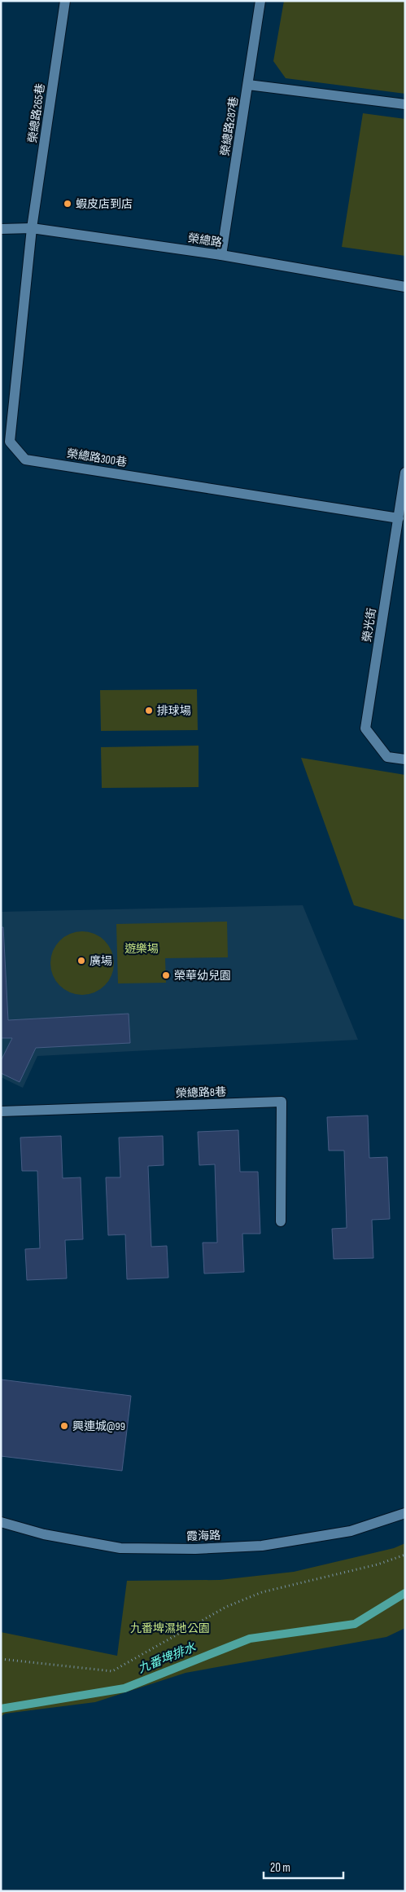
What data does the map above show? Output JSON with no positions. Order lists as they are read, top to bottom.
{
  "streets": {
    "street": [
      "榮總路265巷",
      "榮總路287巷",
      "榮總路",
      "榮總路300巷",
      "榮光街",
      "榮總路8巷",
      "霞海路"
    ]
  },
  "crossings": [
    ["榮總路265巷", "榮總路"],
    ["榮總路265巷", "榮總路300巷"],
    ["榮總路287巷", "榮總路"],
    ["榮總路", "榮總路300巷"],
    ["榮總路300巷", "榮光街"]
  ],
  "water": ["九番埤排水"],
  "parks": ["遊樂場", "九番埤濕地公園"],
  "places": [
    "蝦皮店到店",
    "排球場",
    "廣場",
    "榮華幼兒園",
    "興連城@99"
  ],
  "scale_bar": "20 m"
}
